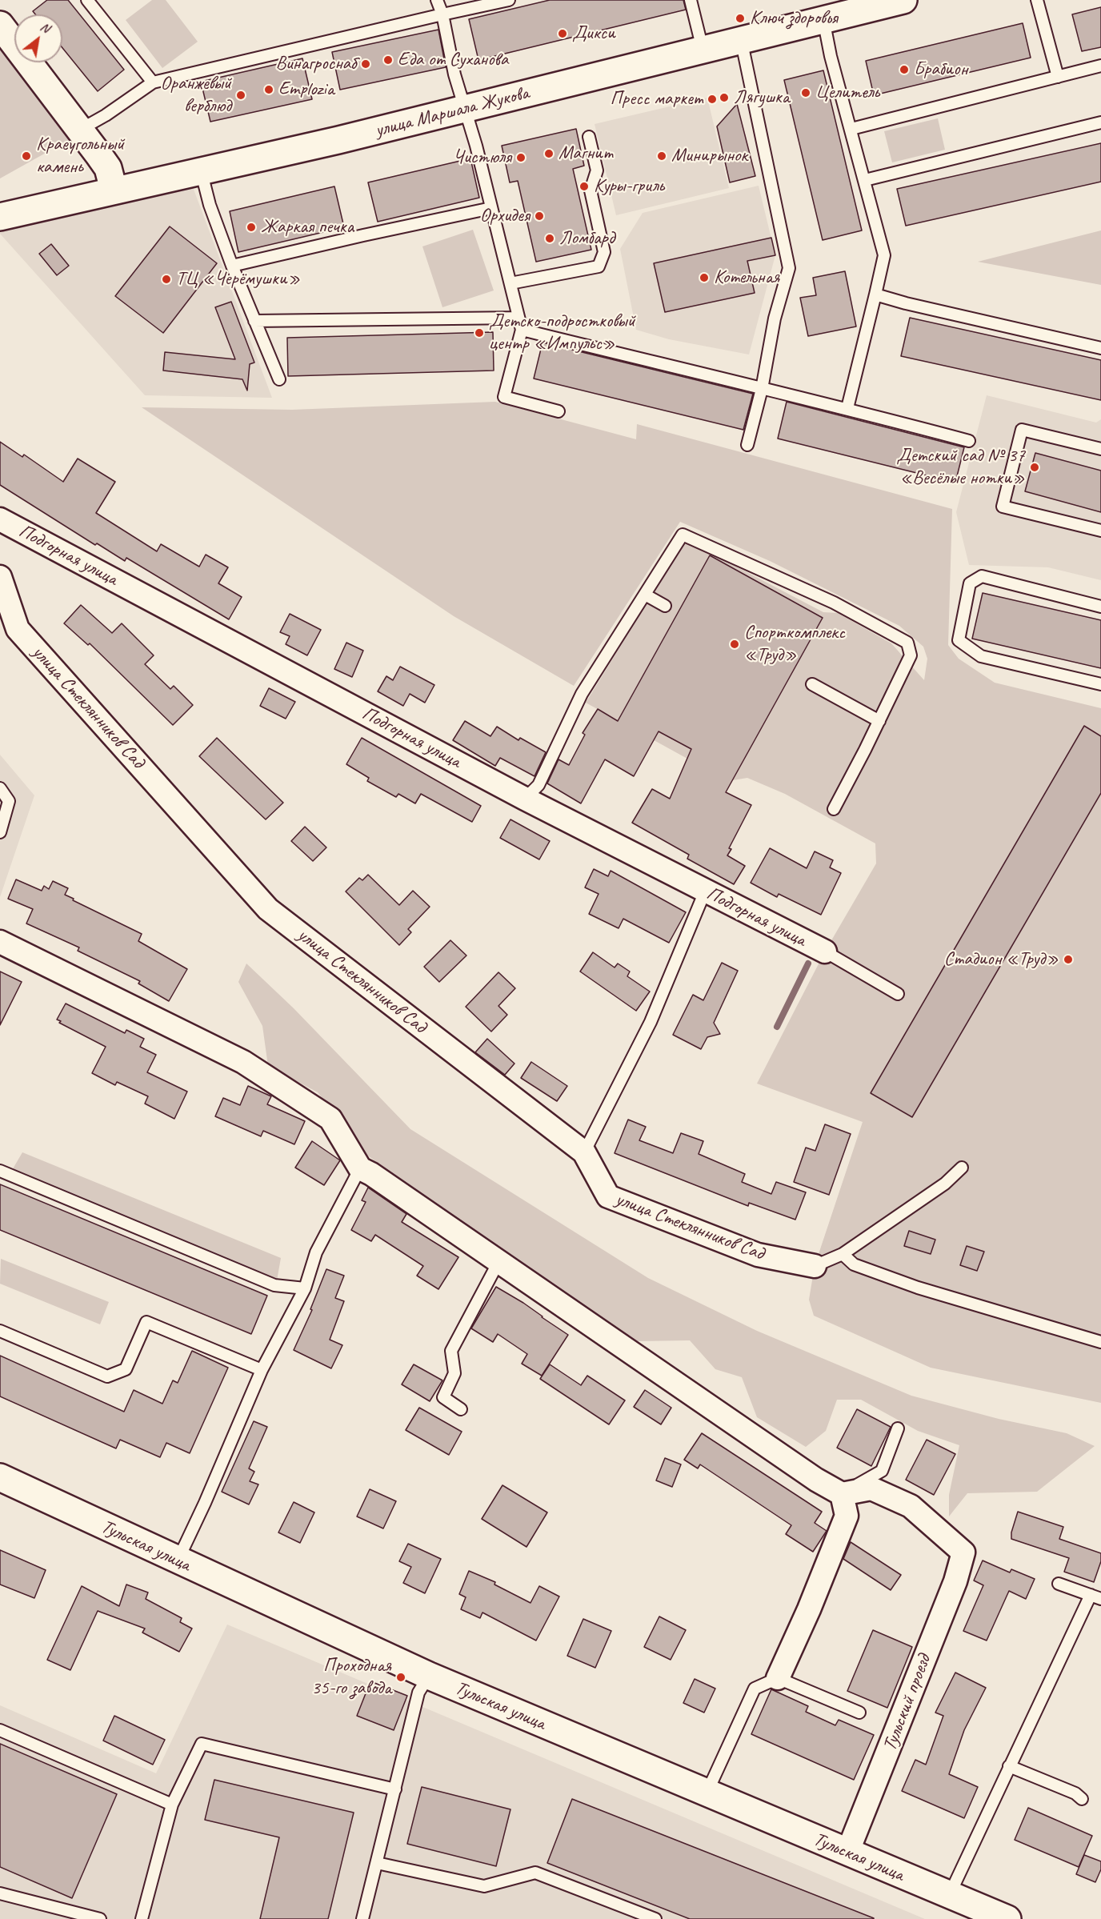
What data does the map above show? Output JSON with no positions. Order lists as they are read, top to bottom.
{
  "streets": {
    "main road": ["улица Маршала Жукова", "Тульская улица"],
    "street": ["Подгорная улица", "улица Стеклянников Сад", "Тульский проезд"]
  },
  "crossings": [
    ["Тульская улица", "Тульский проезд"]
  ],
  "places": [
    "Ключ здоровья",
    "Дикси",
    "Еда от Суханова",
    "Винагроснаб",
    "Брабион",
    "Emplozia",
    "Целитель",
    "Оранжевый верблюд",
    "Лягушка",
    "Пресс маркет",
    "Магнит",
    "Краеугольный камень",
    "Минирынок",
    "Чистюля",
    "Куры-гриль",
    "Орхидея",
    "Жаркая печка",
    "Ломбард",
    "Котельная",
    "ТЦ «Черёмушки»",
    "Детско-подростковый центр «Импульс»",
    "Детский сад № 37 «Весёлые нотки»",
    "Спорткомплекс «Труд»",
    "Стадион «Труд»",
    "Проходная 35-го завода"
  ],
  "north": "top right"
}
